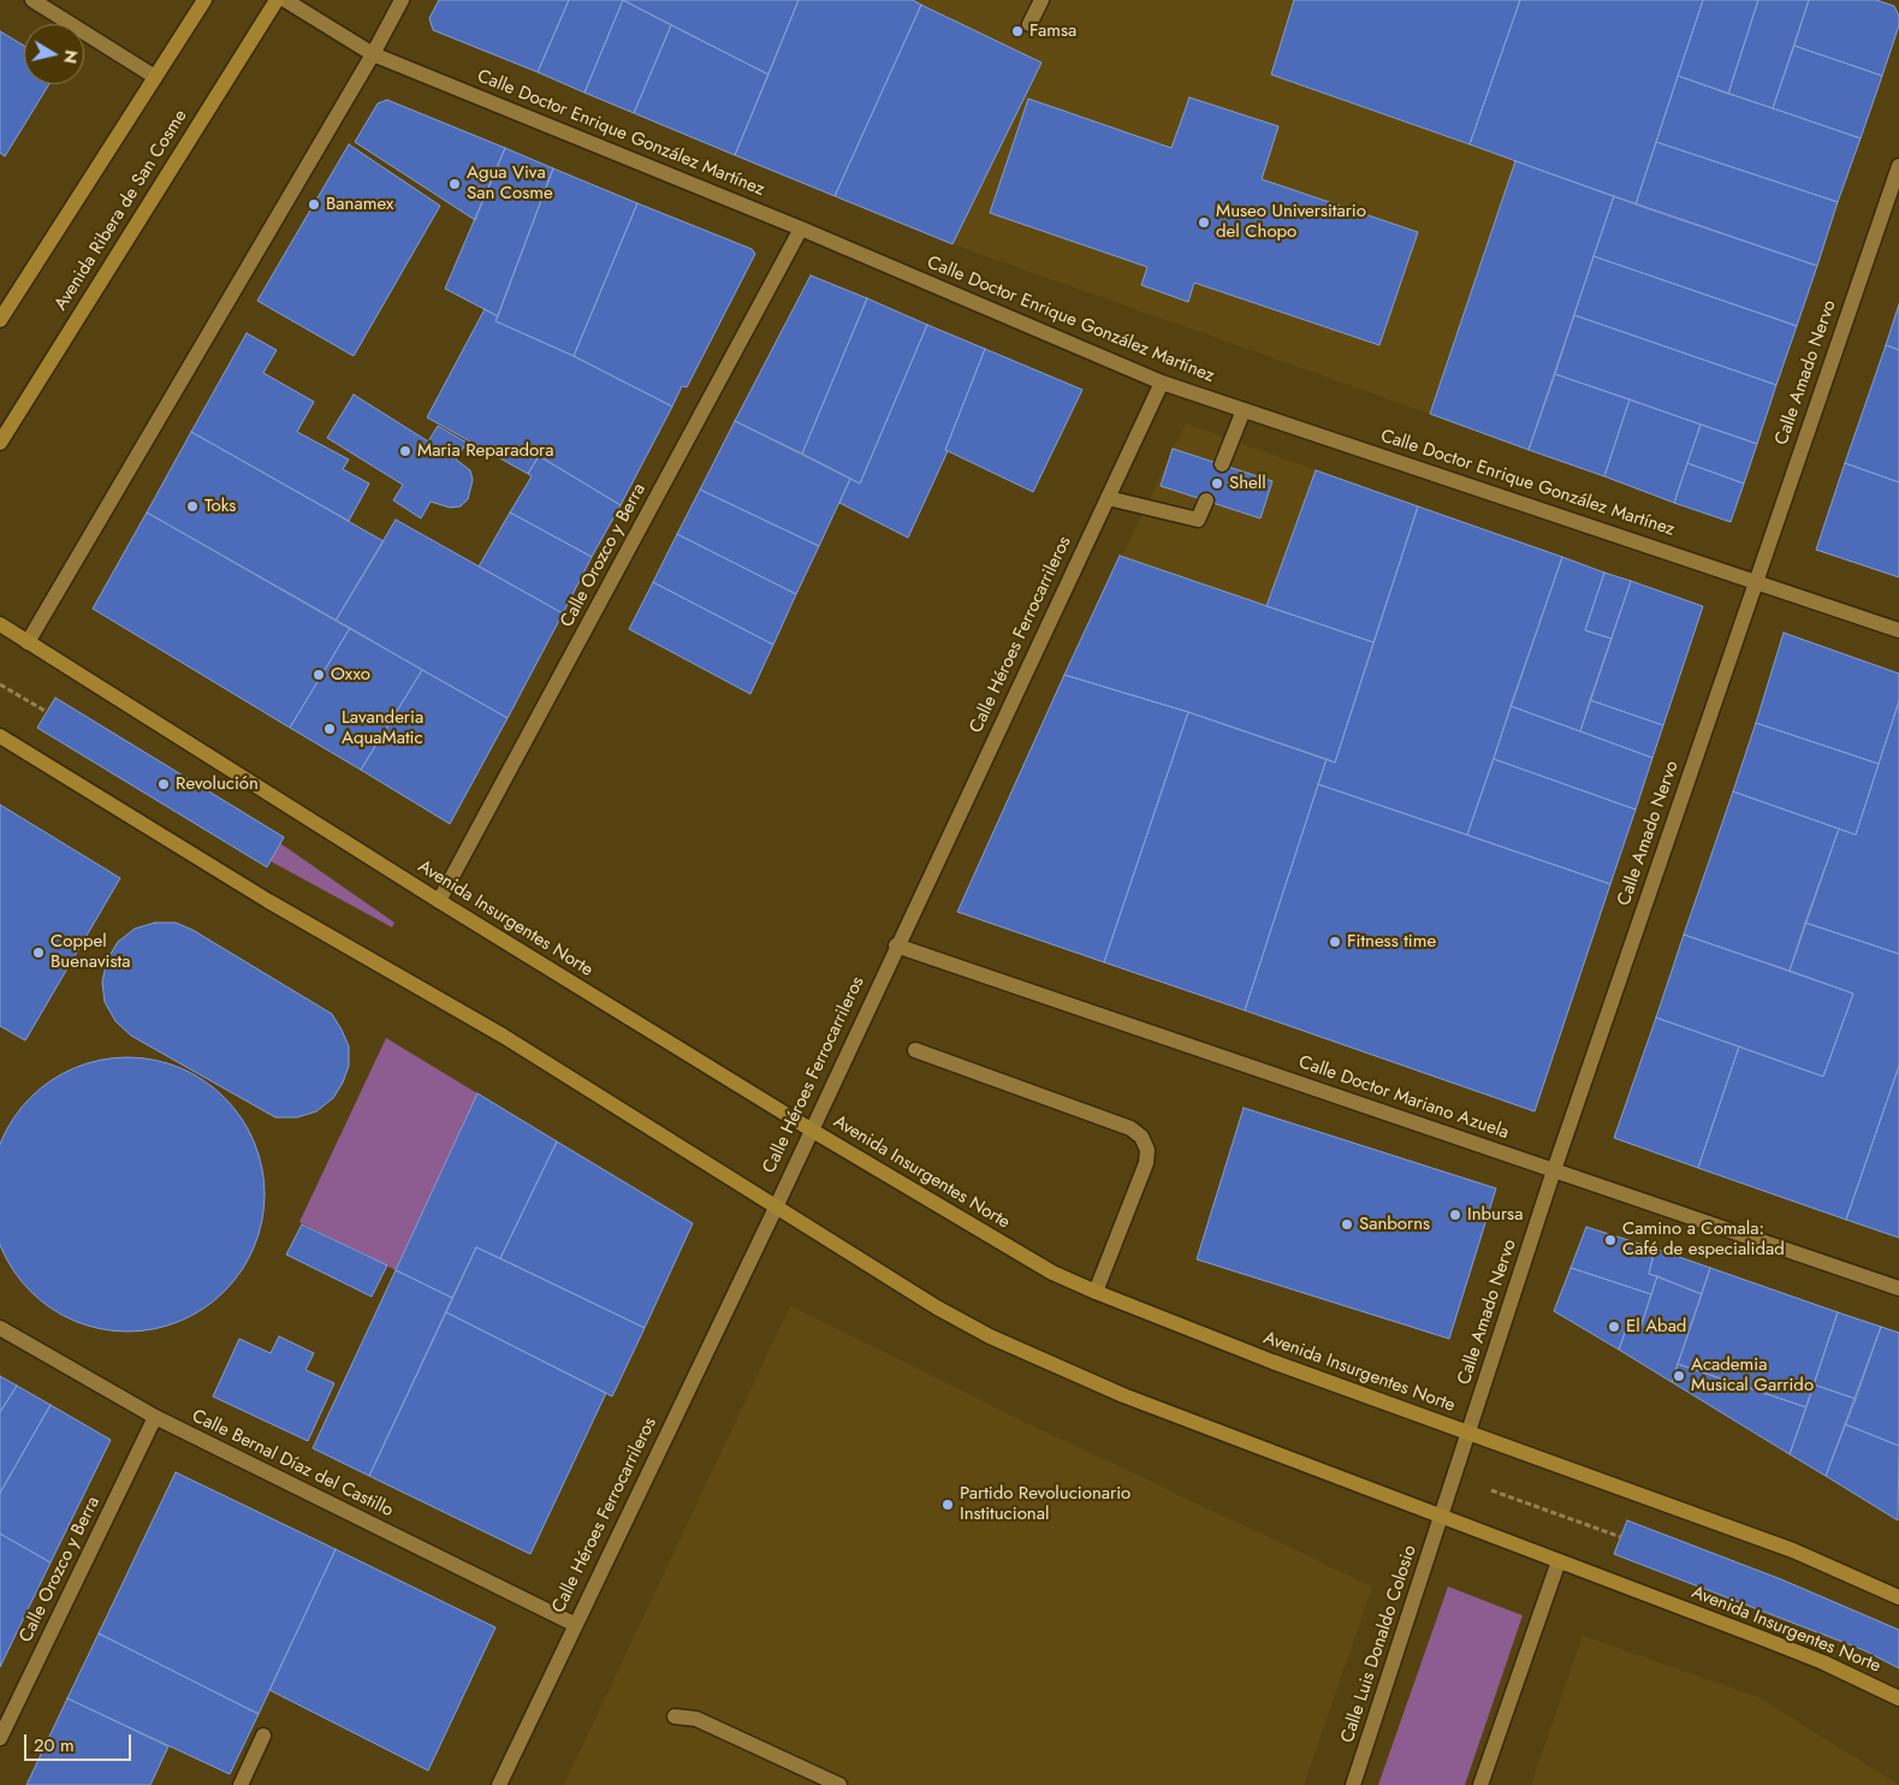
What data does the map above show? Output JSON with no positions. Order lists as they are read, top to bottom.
{
  "streets": {
    "main road": ["Avenida Ribera de San Cosme", "Avenida Insurgentes Norte"],
    "street": [
      "Calle Doctor Enrique González Martínez",
      "Calle Amado Nervo",
      "Calle Orozco y Berra",
      "Calle Héroes Ferrocarrileros",
      "Calle Doctor Mariano Azuela",
      "Calle Bernal Díaz del Castillo",
      "Calle Luis Donaldo Colosio"
    ]
  },
  "crossings": [
    ["Calle Doctor Enrique González Martínez", "Calle Amado Nervo"],
    ["Calle Doctor Enrique González Martínez", "Calle Orozco y Berra"],
    ["Calle Doctor Enrique González Martínez", "Calle Héroes Ferrocarrileros"],
    ["Calle Amado Nervo", "Avenida Insurgentes Norte"],
    ["Calle Amado Nervo", "Calle Doctor Mariano Azuela"],
    ["Calle Amado Nervo", "Calle Luis Donaldo Colosio"],
    ["Calle Orozco y Berra", "Avenida Insurgentes Norte"],
    ["Calle Orozco y Berra", "Calle Bernal Díaz del Castillo"],
    ["Calle Héroes Ferrocarrileros", "Avenida Insurgentes Norte"],
    ["Calle Héroes Ferrocarrileros", "Calle Doctor Mariano Azuela"],
    ["Calle Héroes Ferrocarrileros", "Calle Bernal Díaz del Castillo"],
    ["Avenida Insurgentes Norte", "Calle Luis Donaldo Colosio"]
  ],
  "places": [
    "Famsa",
    "Agua Viva San Cosme",
    "Banamex",
    "Museo Universitario del Chopo",
    "Maria Reparadora",
    "Shell",
    "Toks",
    "Oxxo",
    "Lavanderia AquaMatic",
    "Revolución",
    "Fitness time",
    "Coppel Buenavista",
    "Inbursa",
    "Sanborns",
    "Camino a Comala: Café de especialidad",
    "El Abad",
    "Academia Musical Garrido",
    "Partido Revolucionario Institucional"
  ],
  "scale_bar": "20 m",
  "north": "right"
}
